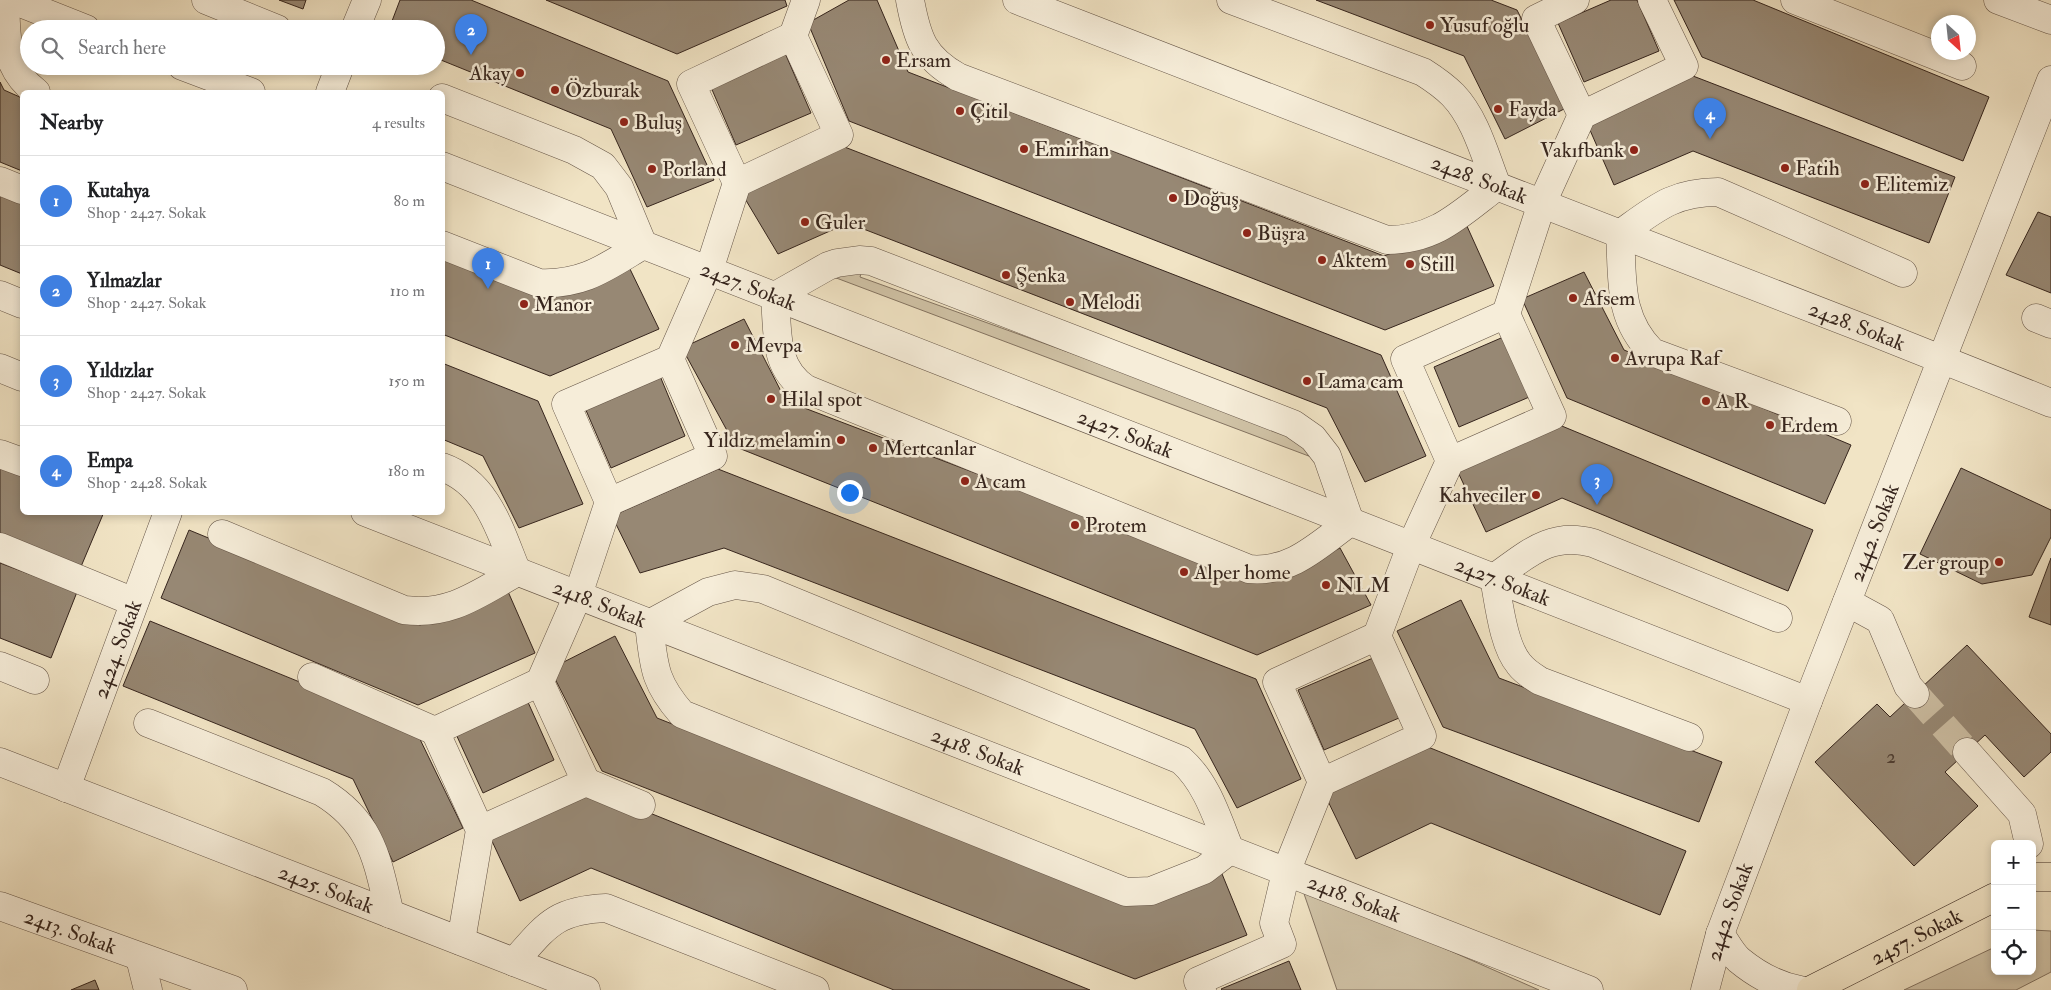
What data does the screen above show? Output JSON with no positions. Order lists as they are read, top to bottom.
{
  "streets": {
    "main road": ["2457. Sokak"],
    "street": [
      "2428. Sokak",
      "2427. Sokak",
      "2442. Sokak",
      "2418. Sokak",
      "2424. Sokak",
      "2425. Sokak",
      "2413. Sokak"
    ]
  },
  "crossings": [
    ["2428. Sokak", "2442. Sokak"],
    ["2427. Sokak", "2442. Sokak"],
    ["2424. Sokak", "2425. Sokak"]
  ],
  "places": [
    "Yusuf oğlu",
    "Ersam",
    "Akay",
    "Özburak",
    "Fayda",
    "Çitil",
    "Buluş",
    "Emirhan",
    "Vakıfbank",
    "Fatih",
    "Porland",
    "Elitemiz",
    "Doğuş",
    "Guler",
    "Büşra",
    "Aktem",
    "Still",
    "Şenka",
    "Afsem",
    "Melodi",
    "Manor",
    "Mevpa",
    "Avrupa Raf",
    "Lama cam",
    "Hilal spot",
    "A R",
    "Erdem",
    "Yıldız melamin",
    "Mertcanlar",
    "A cam",
    "Kahveciler",
    "Protem",
    "Zer group",
    "Alper home",
    "NLM"
  ],
  "house_numbers": ["2"],
  "north": "bottom right",
  "page": {
    "pins": [
      "2",
      "4",
      "1",
      "3"
    ],
    "search": "Search here",
    "heading": ["Nearby", "4 results"],
    "list": [
      {
        "mark": "1",
        "name": "Kutahya",
        "note": "Shop · 2427. Sokak",
        "value": "80 m"
      },
      {
        "mark": "2",
        "name": "Yılmazlar",
        "note": "Shop · 2427. Sokak",
        "value": "110 m"
      },
      {
        "mark": "3",
        "name": "Yıldızlar",
        "note": "Shop · 2427. Sokak",
        "value": "150 m"
      },
      {
        "mark": "4",
        "name": "Empa",
        "note": "Shop · 2428. Sokak",
        "value": "180 m"
      }
    ],
    "map_buttons": ["+", "−"]
  }
}
